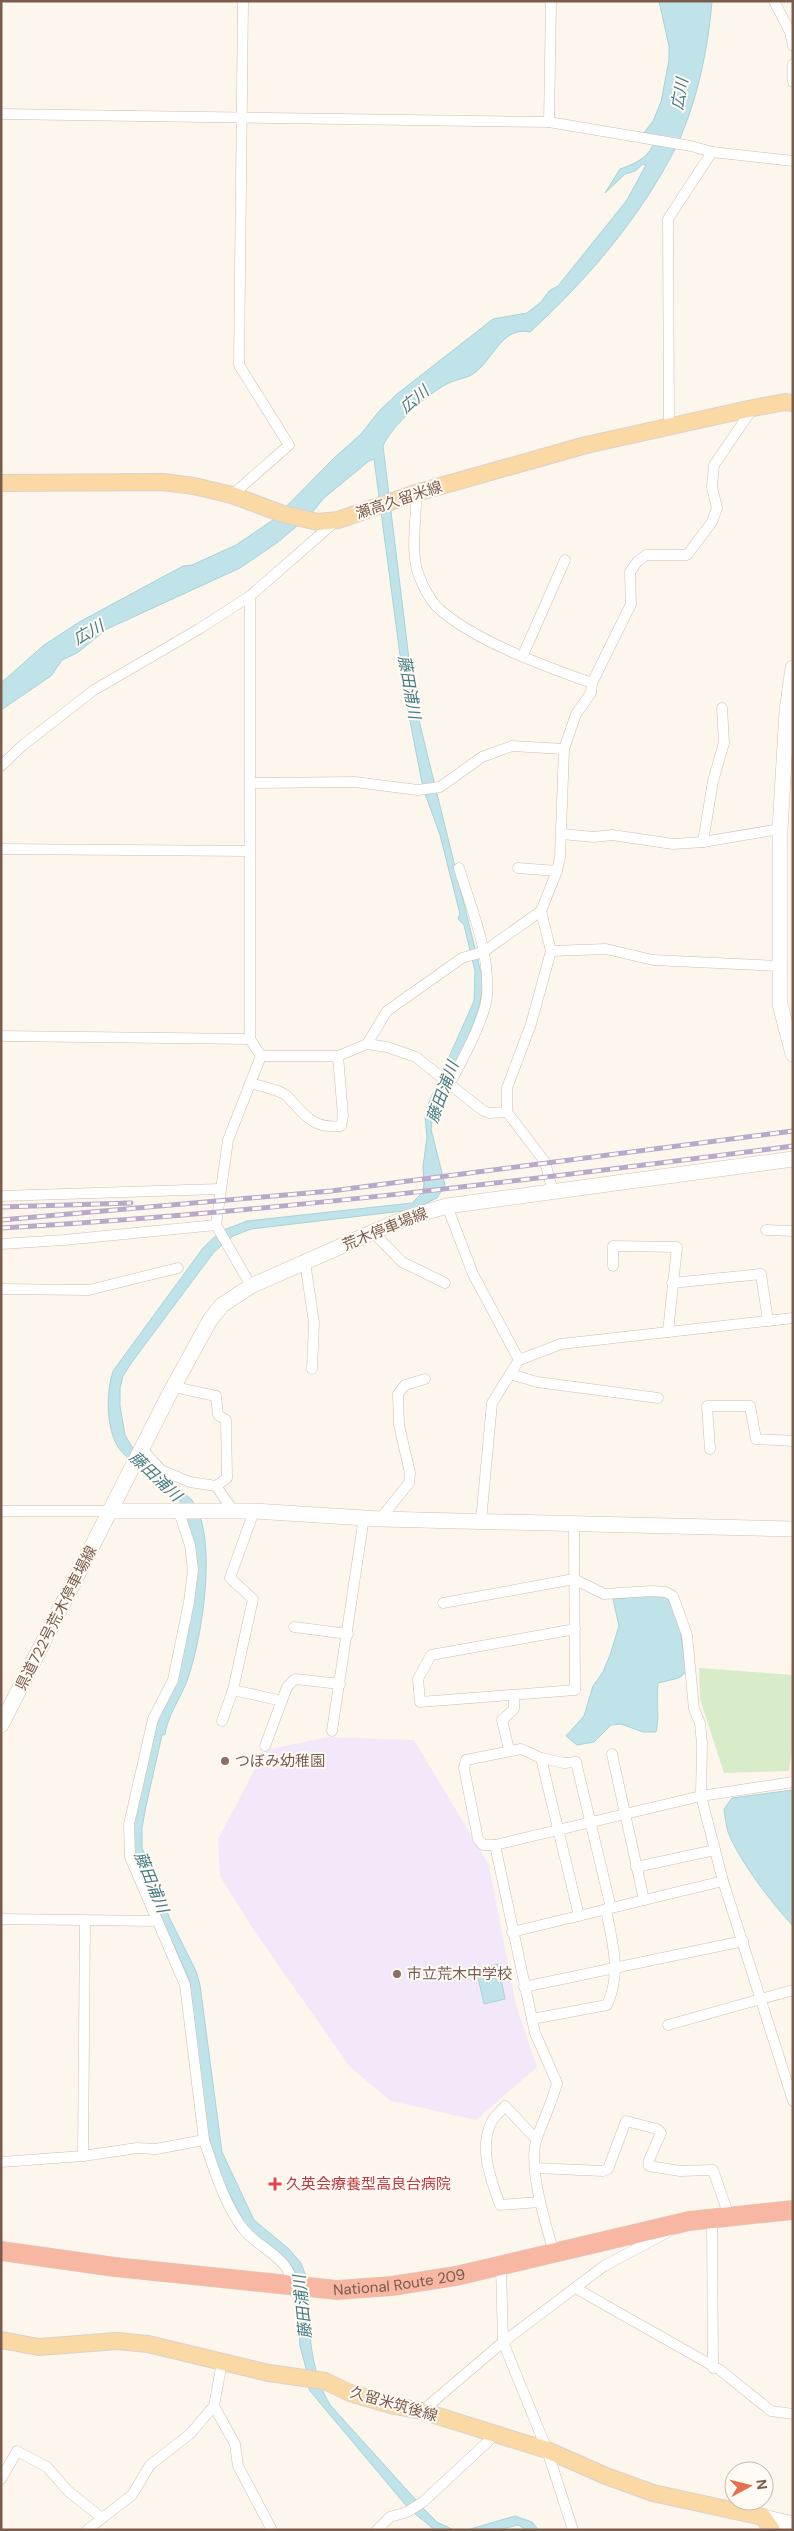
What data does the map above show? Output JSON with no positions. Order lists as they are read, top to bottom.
{
  "streets": {
    "highway": ["National Route 209"],
    "main road": [
      "瀬高久留米線",
      "荒木停車場線",
      "県道722号荒木停車場線",
      "久留米筑後線"
    ]
  },
  "crossings": [
    ["荒木停車場線", "県道722号荒木停車場線"]
  ],
  "water": ["広川", "藤田浦川"],
  "places": {
    "other": ["つぼみ幼稚園", "市立荒木中学校"],
    "health": ["久英会療養型高良台病院"]
  },
  "north": "right"
}
